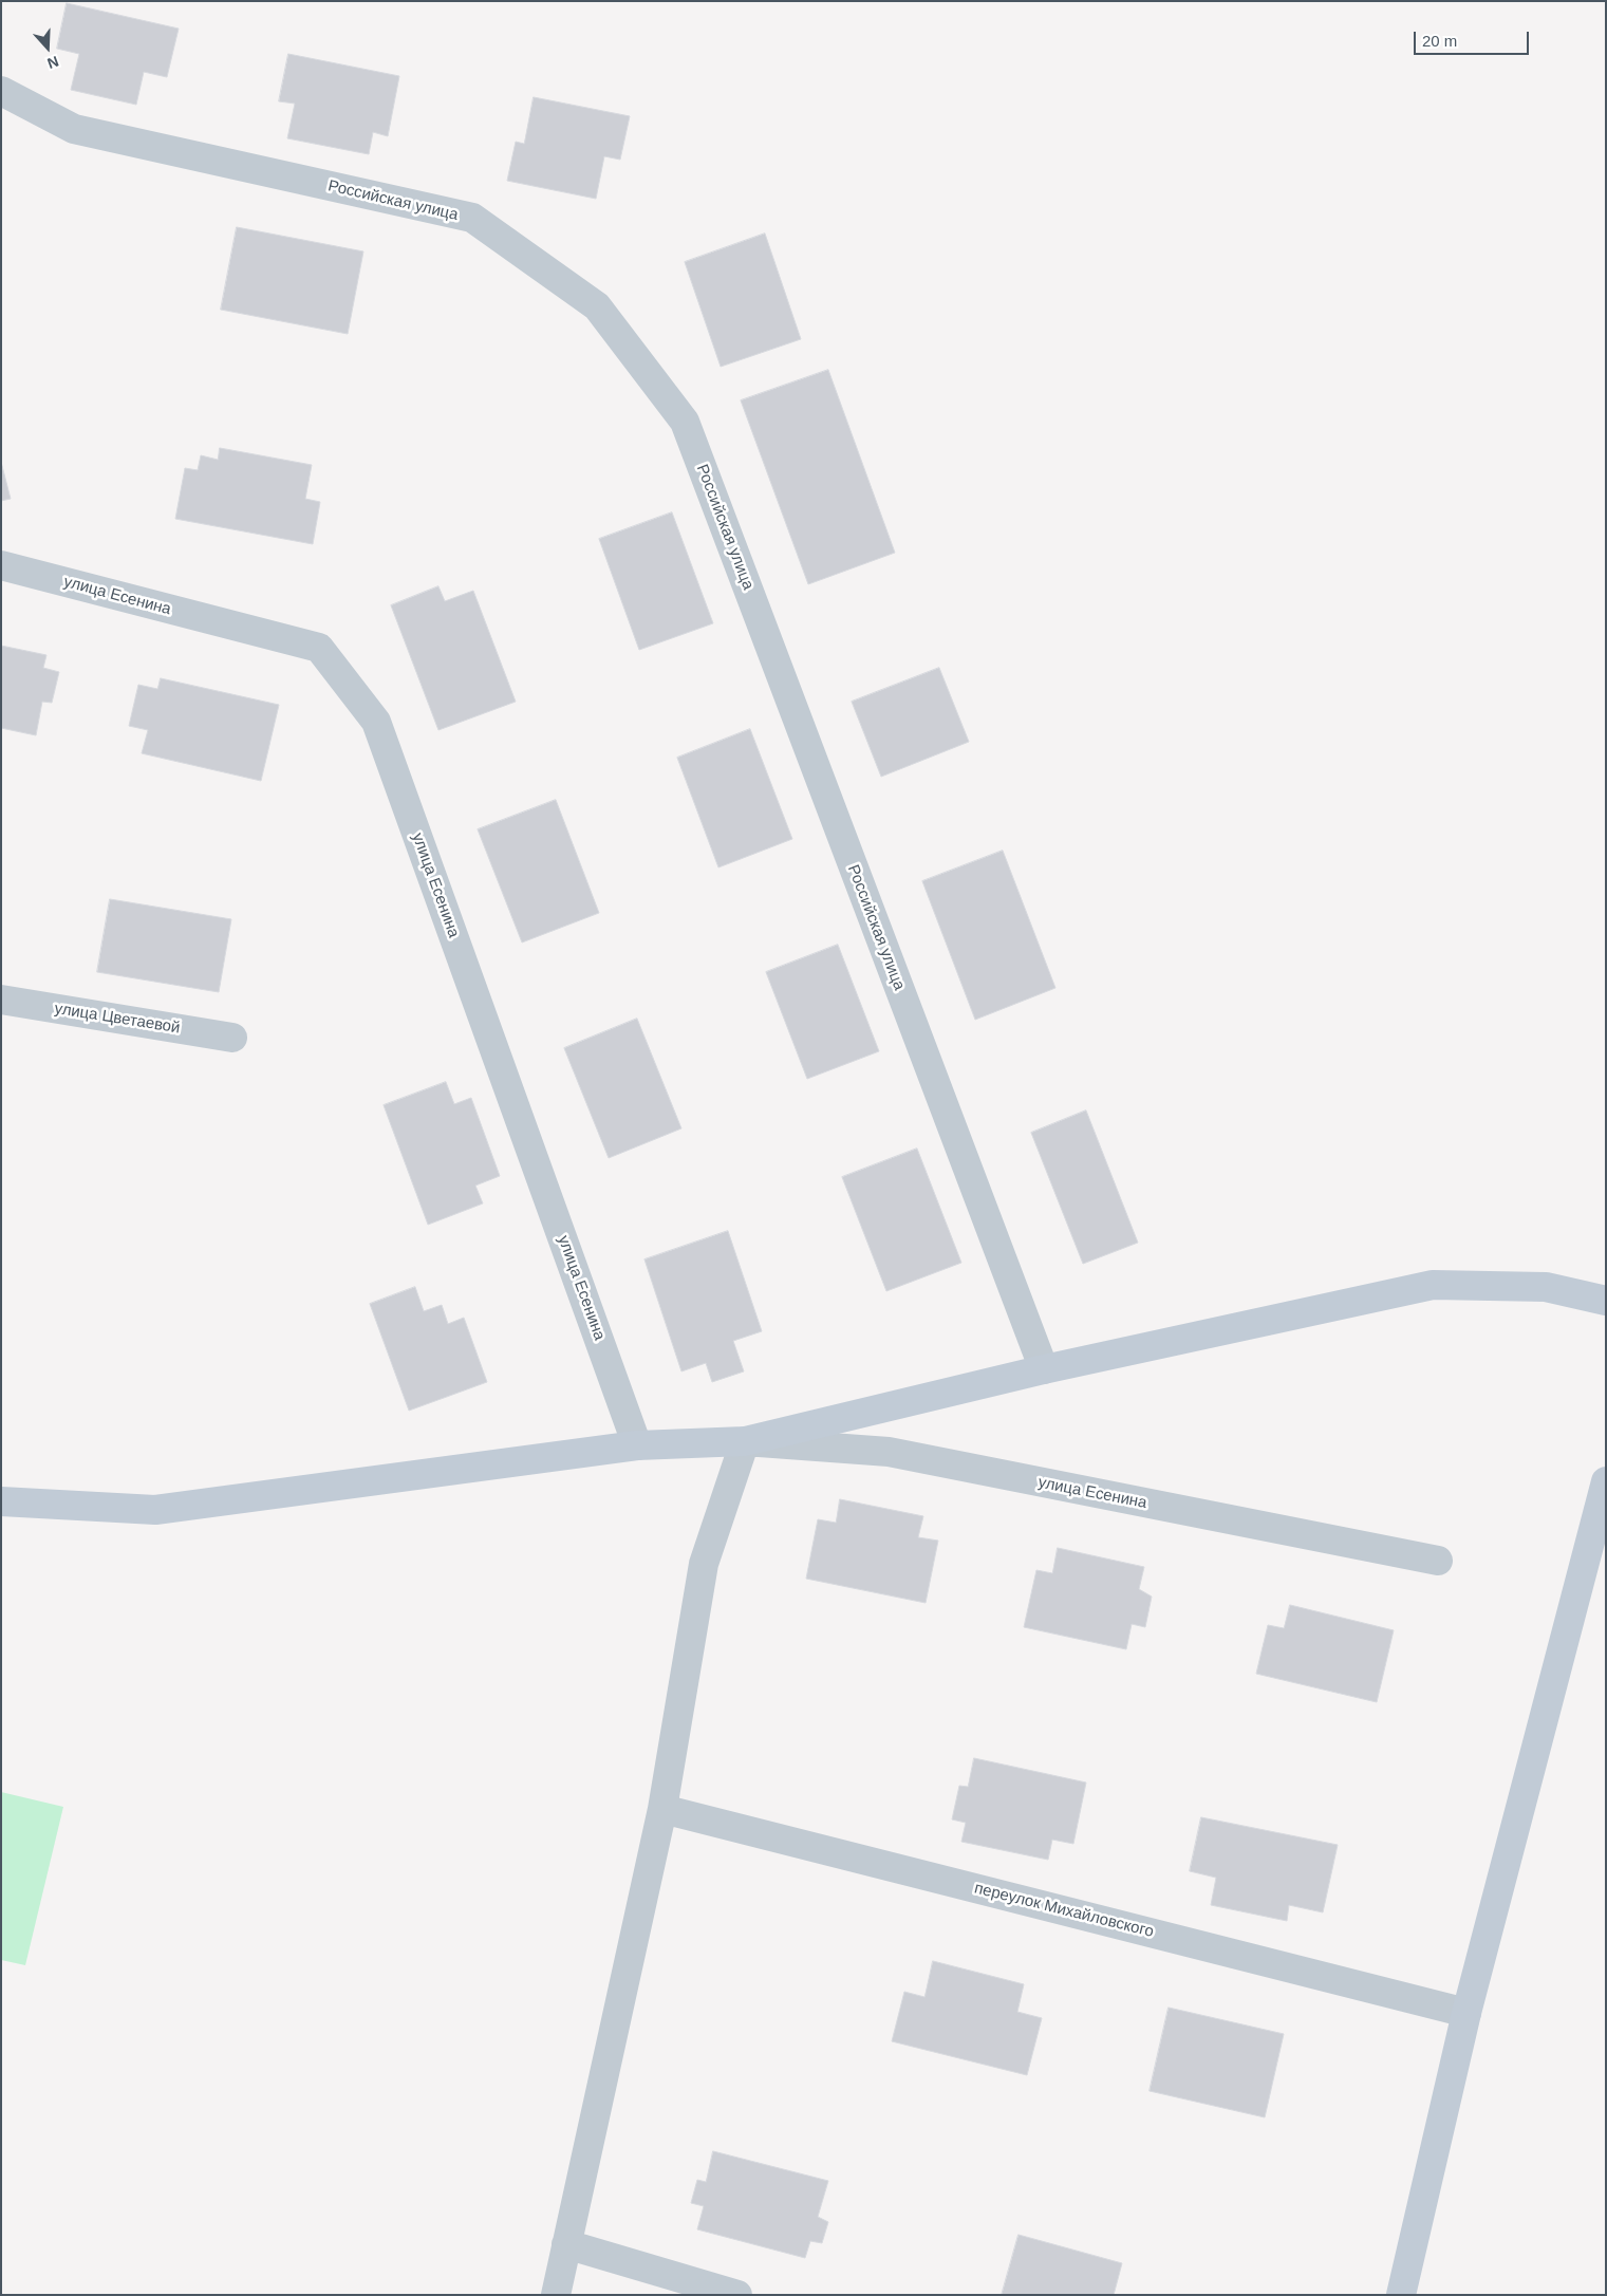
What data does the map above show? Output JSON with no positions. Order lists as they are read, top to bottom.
{
  "streets": {
    "street": [
      "Российская улица",
      "улица Есенина",
      "улица Цветаевой",
      "переулок Михайловского"
    ]
  },
  "scale_bar": "20 m",
  "north": "bottom"
}
